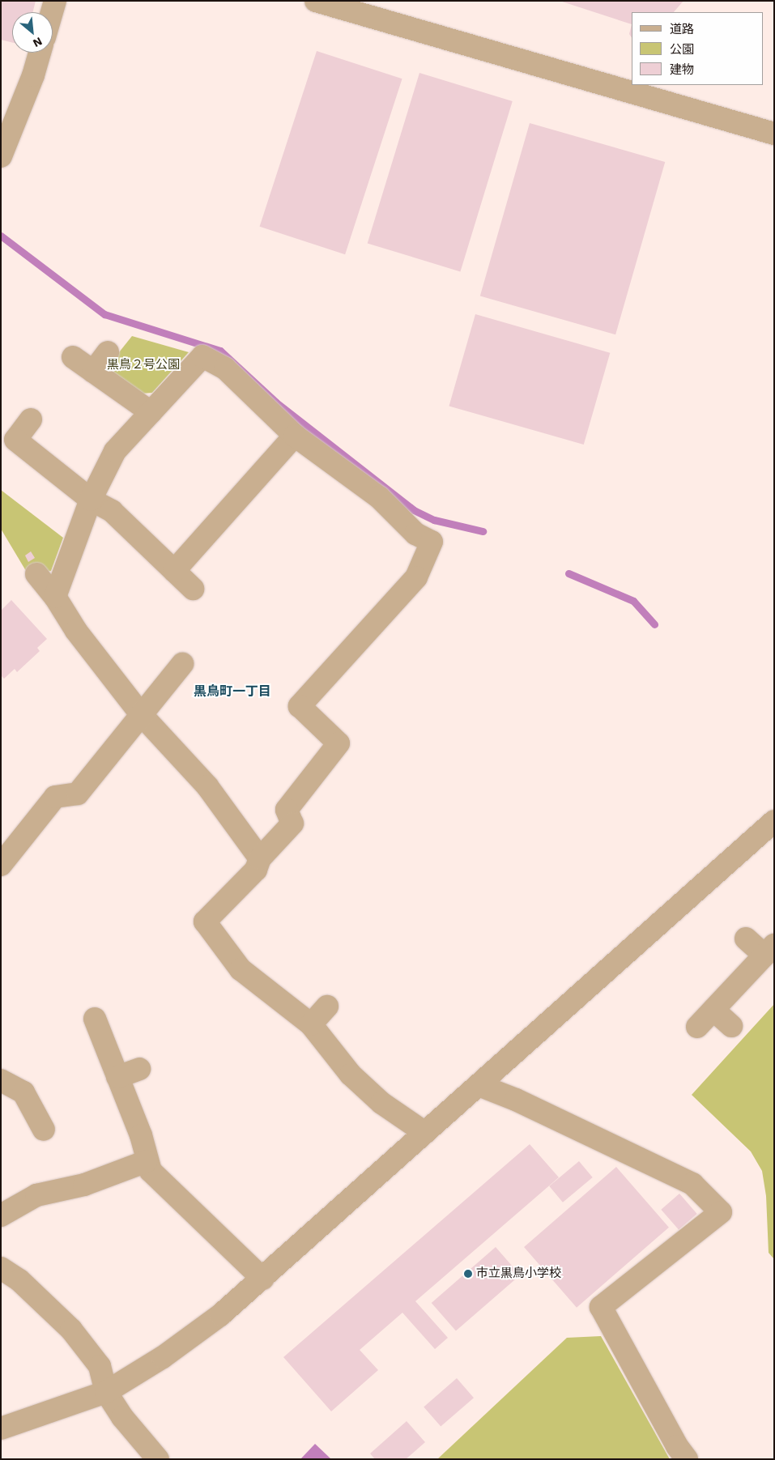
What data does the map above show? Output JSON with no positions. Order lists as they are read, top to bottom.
{
  "districts": ["黒鳥町一丁目"],
  "parks": ["黒鳥２号公園"],
  "places": ["市立黒鳥小学校"],
  "legend": ["道路", "公園", "建物"],
  "north": "bottom right"
}
